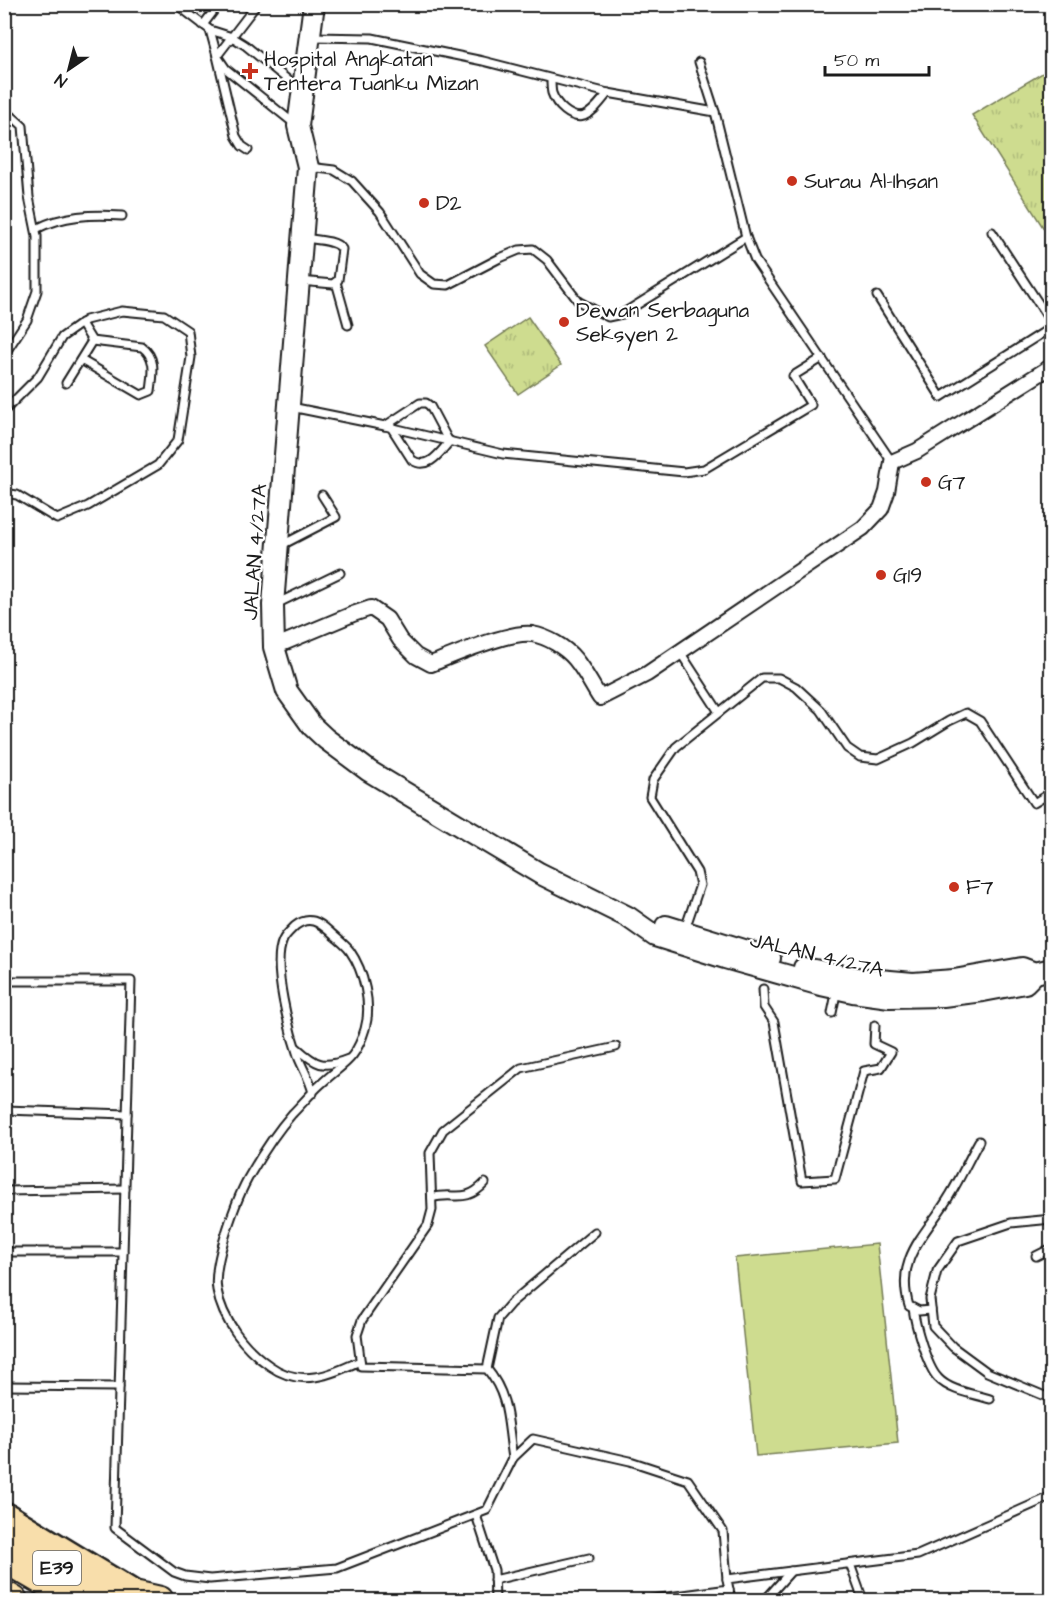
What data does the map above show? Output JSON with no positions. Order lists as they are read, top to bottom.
{
  "streets": {
    "highway": ["E39"],
    "street": ["JALAN 4/27A"]
  },
  "places": {
    "health": ["Hospital Angkatan Tentera Tuanku Mizan"],
    "other": [
      "Surau Al-Ihsan",
      "D2",
      "Dewan Serbaguna Seksyen 2",
      "G7",
      "G19",
      "F7"
    ]
  },
  "scale_bar": "50 m",
  "north": "bottom left"
}
